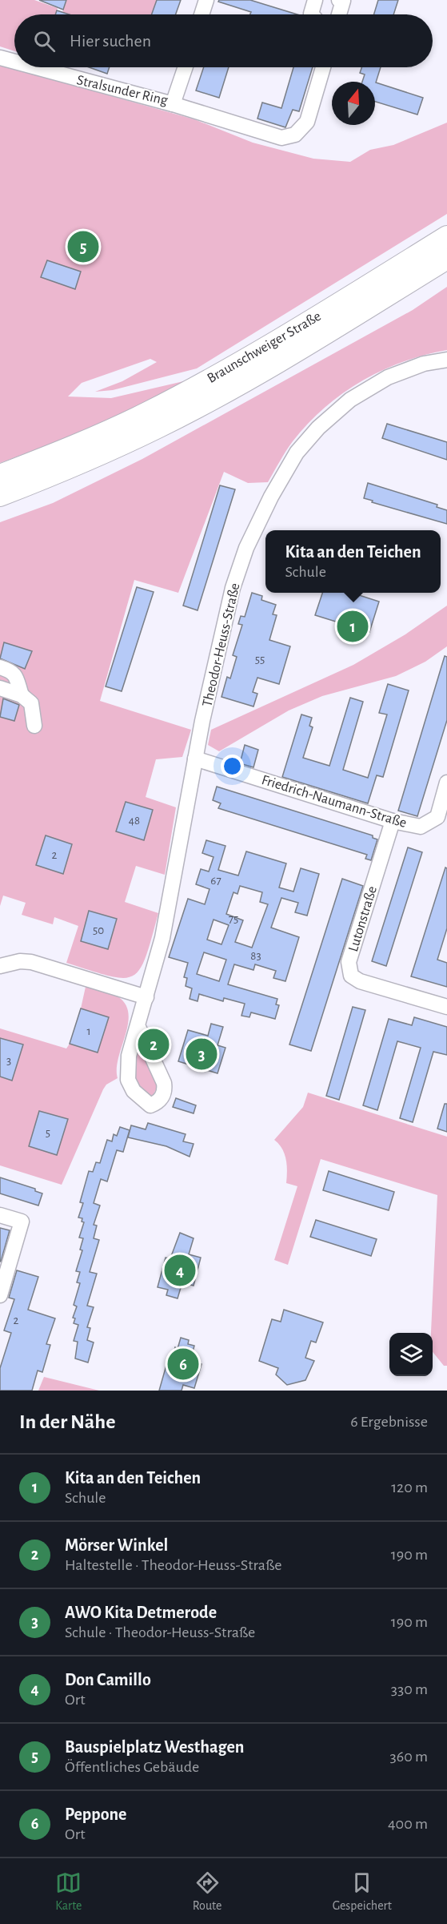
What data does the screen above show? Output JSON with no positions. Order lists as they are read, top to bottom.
{
  "streets": {
    "highway": ["Braunschweiger Straße"],
    "street": [
      "Stralsunder Ring",
      "Theodor-Heuss-Straße",
      "Friedrich-Naumann-Straße",
      "Lutonstraße"
    ]
  },
  "crossings": [
    ["Theodor-Heuss-Straße", "Friedrich-Naumann-Straße"],
    ["Friedrich-Naumann-Straße", "Lutonstraße"]
  ],
  "house_numbers": [
    "55",
    "48",
    "2",
    "67",
    "75",
    "50",
    "83",
    "1",
    "3",
    "5",
    "2"
  ],
  "north": "top",
  "page": {
    "search": "Hier suchen",
    "pins": [
      "5",
      "1",
      "2",
      "3",
      "4",
      "6"
    ],
    "popup": ["Kita an den Teichen", "Schule"],
    "heading": ["In der Nähe", "6 Ergebnisse"],
    "list": [
      {
        "mark": "1",
        "name": "Kita an den Teichen",
        "note": "Schule",
        "value": "120 m"
      },
      {
        "mark": "2",
        "name": "Mörser Winkel",
        "note": "Haltestelle · Theodor-Heuss-Straße",
        "value": "190 m"
      },
      {
        "mark": "3",
        "name": "AWO Kita Detmerode",
        "note": "Schule · Theodor-Heuss-Straße",
        "value": "190 m"
      },
      {
        "mark": "4",
        "name": "Don Camillo",
        "note": "Ort",
        "value": "330 m"
      },
      {
        "mark": "5",
        "name": "Bauspielplatz Westhagen",
        "note": "Öffentliches Gebäude",
        "value": "360 m"
      },
      {
        "mark": "6",
        "name": "Peppone",
        "note": "Ort",
        "value": "400 m"
      }
    ],
    "nav": ["Karte", "Route", "Gespeichert"]
  }
}
